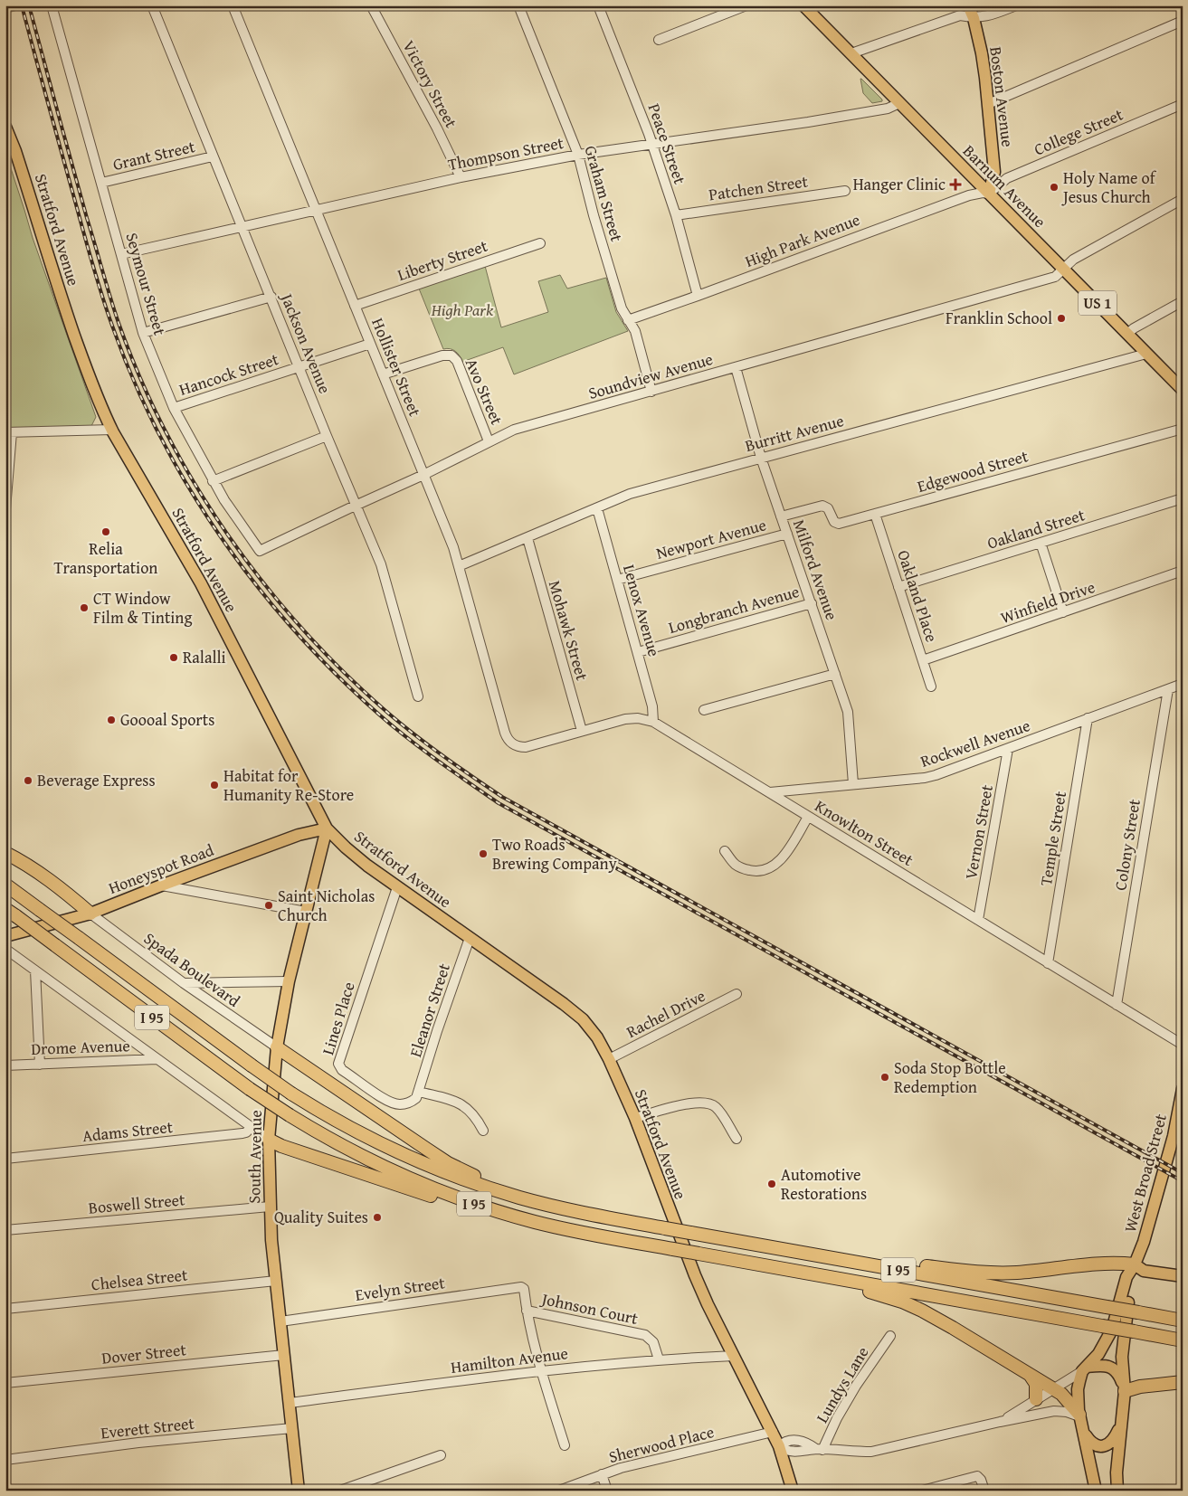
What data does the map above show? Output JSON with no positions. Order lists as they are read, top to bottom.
{
  "streets": {
    "highway": ["I 95"],
    "main road": [
      "Boston Avenue",
      "Barnum Avenue",
      "Stratford Avenue",
      "US 1",
      "Honeyspot Road",
      "South Avenue",
      "West Broad Street"
    ],
    "street": [
      "Victory Street",
      "College Street",
      "Peace Street",
      "Thompson Street",
      "Grant Street",
      "Patchen Street",
      "Graham Street",
      "High Park Avenue",
      "Liberty Street",
      "Seymour Street",
      "Jackson Avenue",
      "Hollister Street",
      "Hancock Street",
      "Soundview Avenue",
      "Avo Street",
      "Burritt Avenue",
      "Edgewood Street",
      "Oakland Street",
      "Newport Avenue",
      "Milford Avenue",
      "Oakland Place",
      "Winfield Drive",
      "Longbranch Avenue",
      "Lenox Avenue",
      "Mohawk Street",
      "Rockwell Avenue",
      "Vernon Street",
      "Knowlton Street",
      "Temple Street",
      "Colony Street",
      "Spada Boulevard",
      "Eleanor Street",
      "Rachel Drive",
      "Lines Place",
      "Drome Avenue",
      "Adams Street",
      "Boswell Street",
      "Chelsea Street",
      "Evelyn Street",
      "Johnson Court",
      "Dover Street",
      "Hamilton Avenue",
      "Lundys Lane",
      "Everett Street",
      "Sherwood Place"
    ]
  },
  "crossings": [
    ["Victory Street", "Thompson Street"],
    ["Boston Avenue", "College Street"],
    ["Boston Avenue", "Barnum Avenue"],
    ["Boston Avenue", "High Park Avenue"],
    ["College Street", "Barnum Avenue"],
    ["College Street", "High Park Avenue"],
    ["Peace Street", "Thompson Street"],
    ["Peace Street", "Patchen Street"],
    ["Peace Street", "High Park Avenue"],
    ["Thompson Street", "Barnum Avenue"],
    ["Thompson Street", "Graham Street"],
    ["Thompson Street", "Seymour Street"],
    ["Thompson Street", "Jackson Avenue"],
    ["Thompson Street", "Hollister Street"],
    ["Grant Street", "Seymour Street"],
    ["Grant Street", "Jackson Avenue"],
    ["Barnum Avenue", "High Park Avenue"],
    ["Barnum Avenue", "Soundview Avenue"],
    ["Barnum Avenue", "Burritt Avenue"],
    ["Graham Street", "High Park Avenue"],
    ["Graham Street", "Soundview Avenue"],
    ["Stratford Avenue", "Honeyspot Road"],
    ["Stratford Avenue", "Eleanor Street"],
    ["Stratford Avenue", "Rachel Drive"],
    ["Stratford Avenue", "Lines Place"],
    ["Stratford Avenue", "South Avenue"],
    ["Stratford Avenue", "Hamilton Avenue"],
    ["Stratford Avenue", "Sherwood Place"],
    ["Liberty Street", "Hollister Street"],
    ["Seymour Street", "Hancock Street"],
    ["Seymour Street", "Soundview Avenue"],
    ["Jackson Avenue", "Hancock Street"],
    ["Jackson Avenue", "Soundview Avenue"],
    ["Hollister Street", "Hancock Street"],
    ["Hollister Street", "Soundview Avenue"],
    ["Hollister Street", "Avo Street"],
    ["Hollister Street", "Burritt Avenue"],
    ["Hollister Street", "Knowlton Street"],
    ["Soundview Avenue", "Avo Street"],
    ["Soundview Avenue", "Milford Avenue"],
    ["Burritt Avenue", "Milford Avenue"],
    ["Burritt Avenue", "Lenox Avenue"],
    ["Burritt Avenue", "Mohawk Street"],
    ["Edgewood Street", "Milford Avenue"],
    ["Edgewood Street", "Oakland Place"],
    ["Oakland Street", "Oakland Place"],
    ["Newport Avenue", "Milford Avenue"],
    ["Newport Avenue", "Lenox Avenue"],
    ["Milford Avenue", "Longbranch Avenue"],
    ["Milford Avenue", "Rockwell Avenue"],
    ["Oakland Place", "Winfield Drive"],
    ["Longbranch Avenue", "Lenox Avenue"],
    ["Lenox Avenue", "Knowlton Street"],
    ["Mohawk Street", "Knowlton Street"],
    ["Rockwell Avenue", "Vernon Street"],
    ["Rockwell Avenue", "Knowlton Street"],
    ["Rockwell Avenue", "Temple Street"],
    ["Rockwell Avenue", "Colony Street"],
    ["Vernon Street", "Knowlton Street"],
    ["Knowlton Street", "Temple Street"],
    ["Knowlton Street", "Colony Street"],
    ["Honeyspot Road", "Spada Boulevard"],
    ["Honeyspot Road", "South Avenue"],
    ["Spada Boulevard", "South Avenue"],
    ["Eleanor Street", "Lines Place"],
    ["South Avenue", "Boswell Street"],
    ["South Avenue", "Chelsea Street"],
    ["South Avenue", "Evelyn Street"],
    ["South Avenue", "Dover Street"],
    ["South Avenue", "Hamilton Avenue"],
    ["South Avenue", "Everett Street"],
    ["Evelyn Street", "Johnson Court"],
    ["Johnson Court", "Hamilton Avenue"]
  ],
  "parks": ["High Park"],
  "places": {
    "health": ["Hanger Clinic"],
    "other": [
      "Holy Name of Jesus Church",
      "Franklin School",
      "Relia Transportation",
      "CT Window Film & Tinting",
      "Ralalli",
      "Goooal Sports",
      "Beverage Express",
      "Habitat for Humanity Re-Store",
      "Two Roads Brewing Company",
      "Saint Nicholas Church",
      "Soda Stop Bottle Redemption",
      "Automotive Restorations",
      "Quality Suites"
    ]
  }
}
